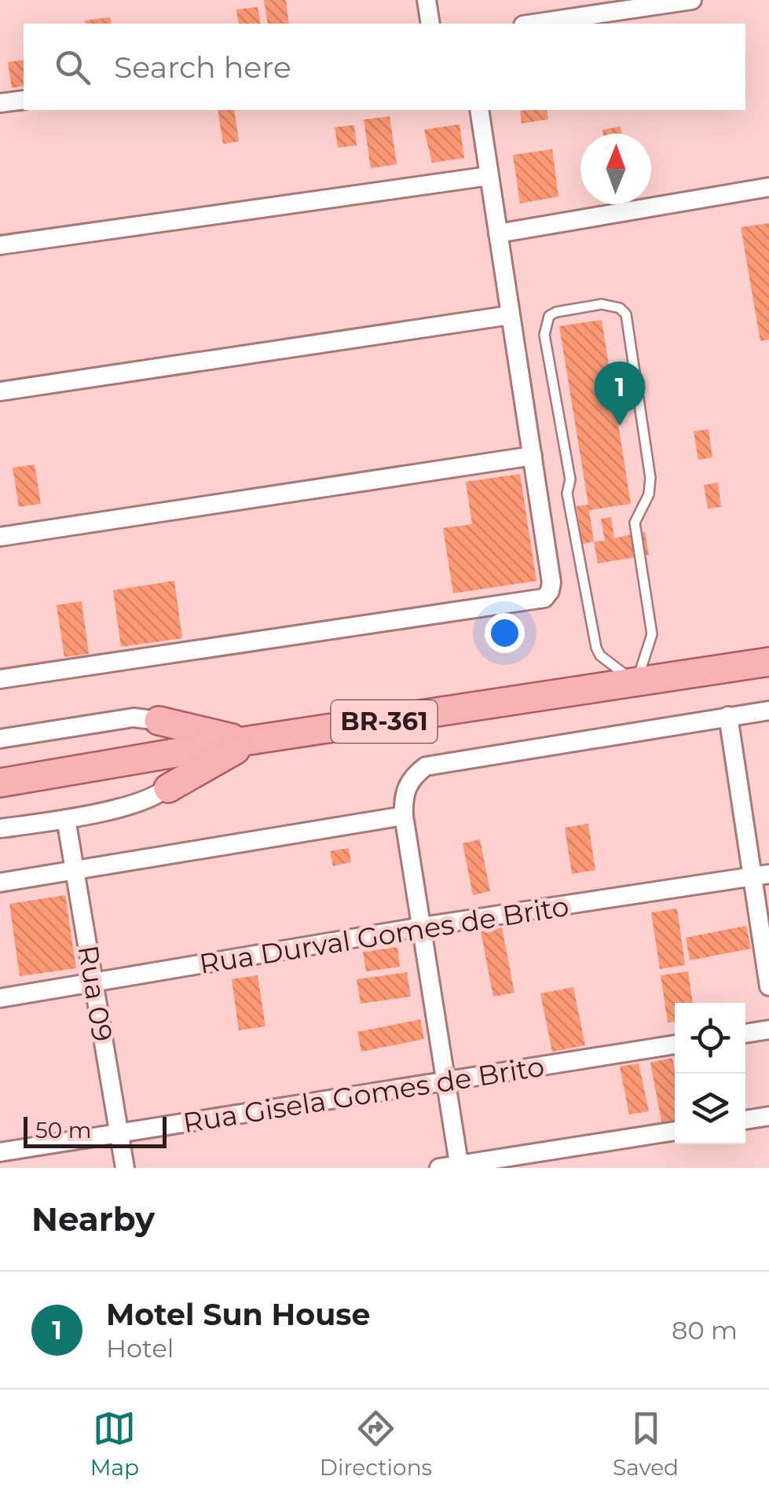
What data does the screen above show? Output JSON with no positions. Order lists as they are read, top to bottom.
{
  "streets": {
    "main road": ["BR-361"],
    "street": ["Rua Durval Gomes de Brito", "Rua 09", "Rua Gisela Gomes de Brito"]
  },
  "crossings": [
    ["Rua Durval Gomes de Brito", "Rua 09"],
    ["Rua 09", "Rua Gisela Gomes de Brito"]
  ],
  "scale_bar": "50 m",
  "north": "top",
  "page": {
    "search": "Search here",
    "pins": "1",
    "scale": "50 m",
    "heading": "Nearby",
    "list": [
      {
        "mark": "1",
        "name": "Motel Sun House",
        "note": "Hotel",
        "value": "80 m"
      }
    ],
    "nav": ["Map", "Directions", "Saved"]
  }
}
